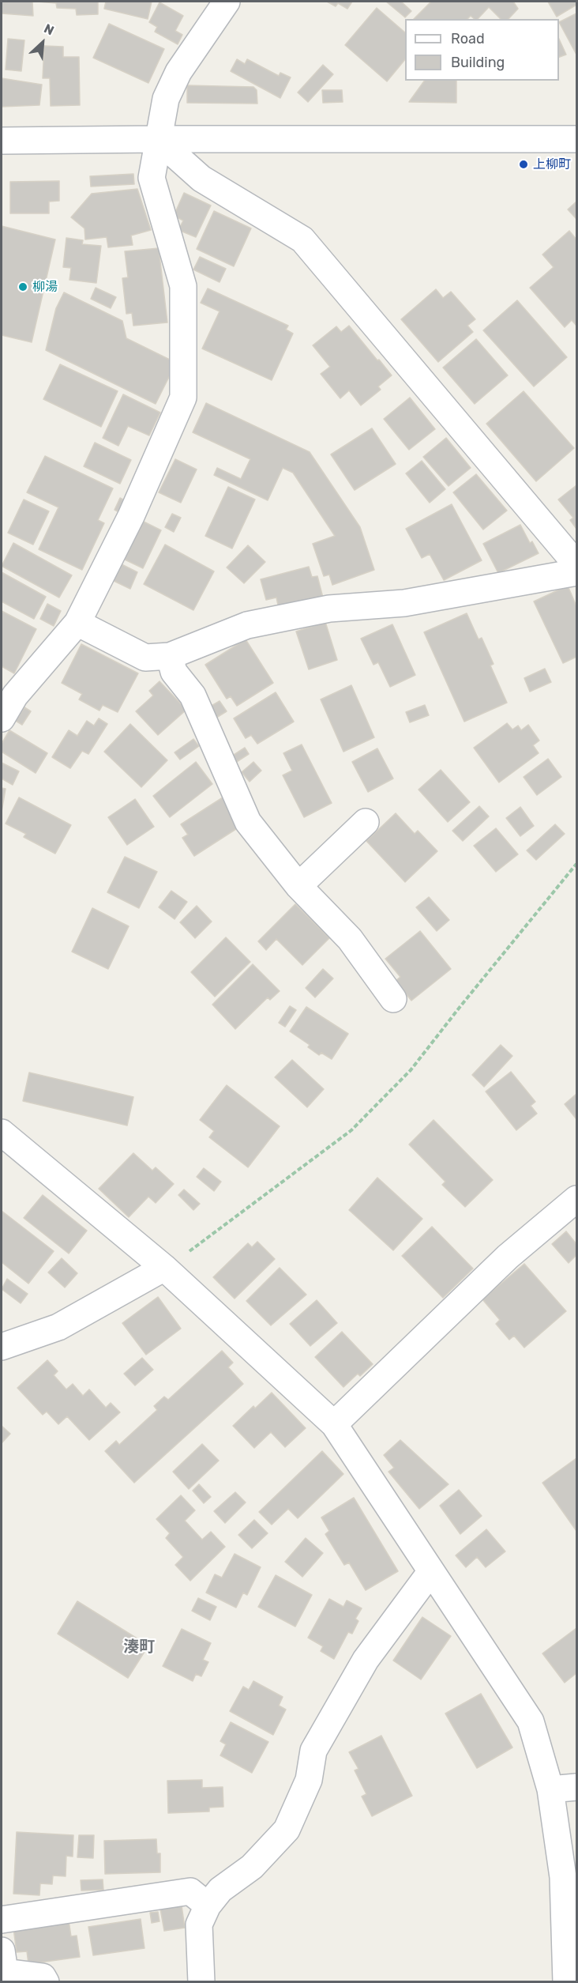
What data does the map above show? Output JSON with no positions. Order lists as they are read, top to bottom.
{
  "districts": ["湊町"],
  "places": ["上柳町", "柳湯"],
  "legend": ["Road", "Building"],
  "north": "top right"
}
